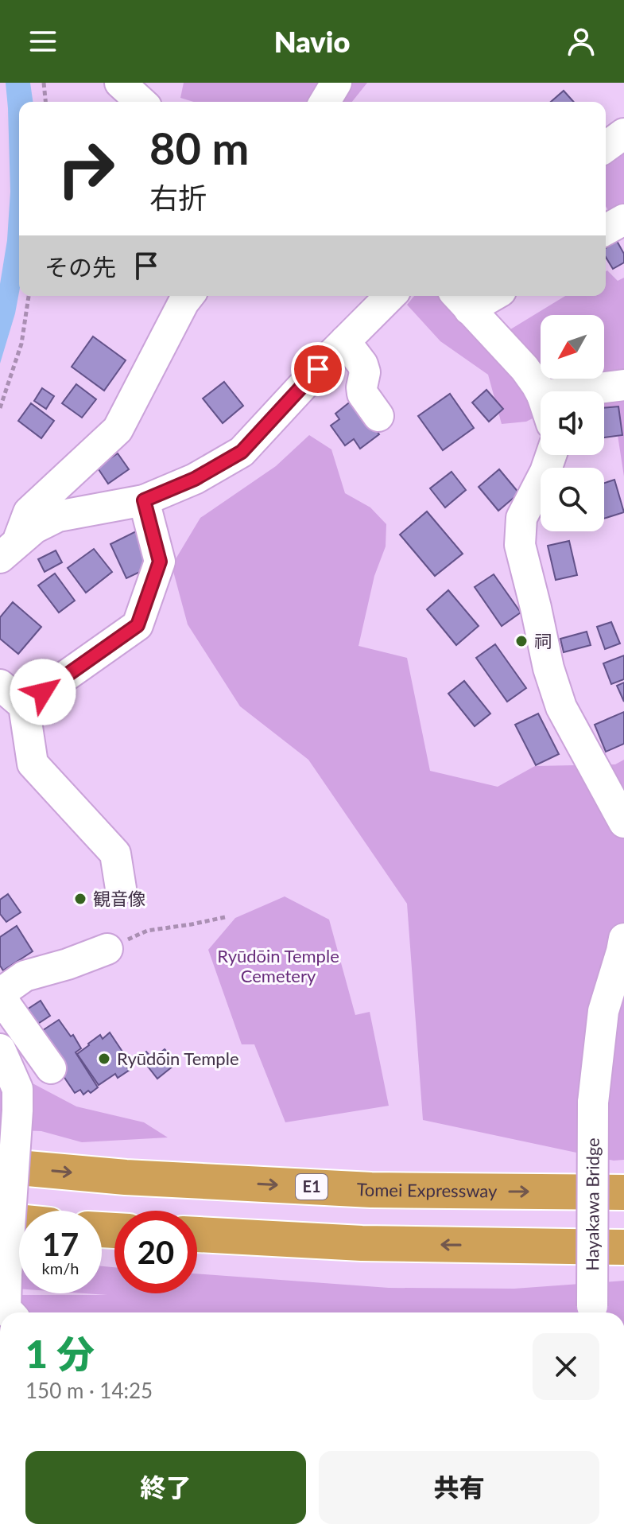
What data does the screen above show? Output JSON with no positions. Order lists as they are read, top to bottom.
{
  "streets": {
    "highway": ["E1", "Tomei Expressway"],
    "street": ["Hayakawa Bridge"]
  },
  "parks": ["Ryūdōin Temple Cemetery"],
  "places": ["祠", "観音像", "Ryūdōin Temple"],
  "north": "bottom left",
  "page": {
    "header": "Navio",
    "turn": ["80 m", "右折"],
    "then": "その先",
    "speed": "17 km/h",
    "limit": "20",
    "heading": ["1 分", "150 m · 14:25"],
    "buttons": ["終了", "共有"]
  }
}
